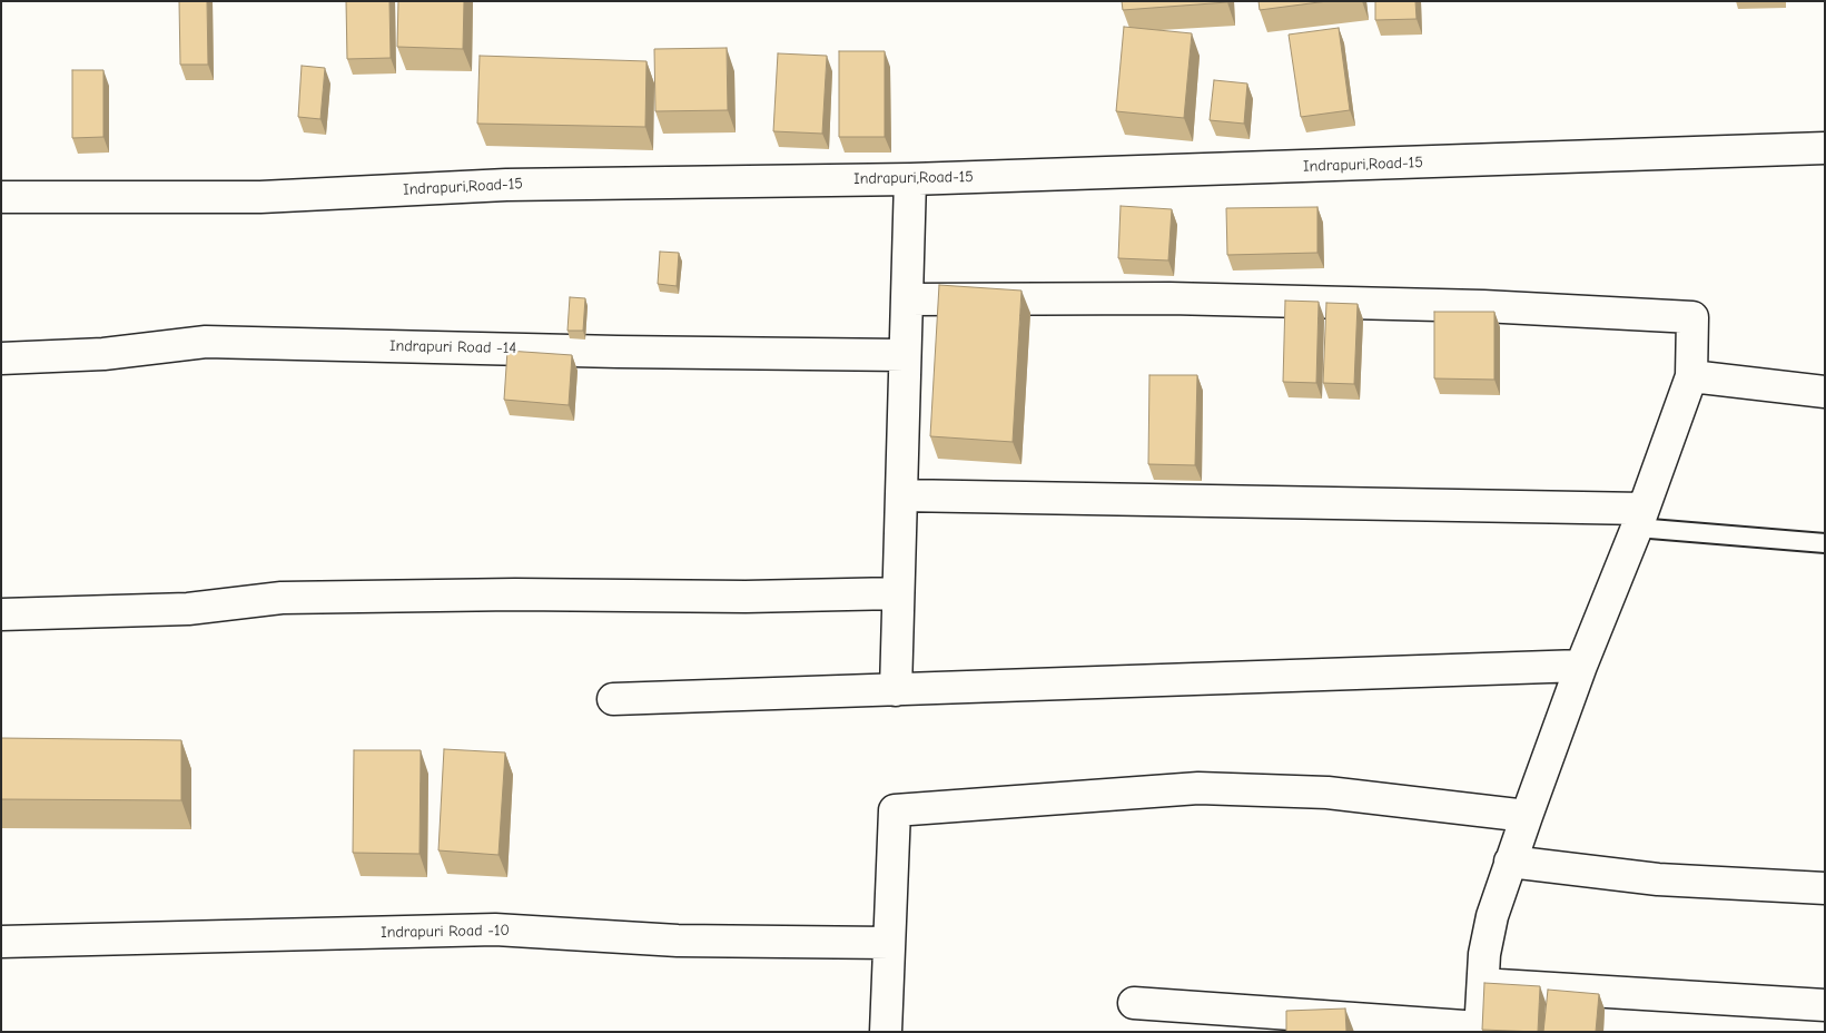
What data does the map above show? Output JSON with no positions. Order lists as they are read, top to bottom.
{
  "streets": {
    "street": ["Indrapuri,Road-15", "Indrapuri Road -14", "Indrapuri Road -10"]
  }
}
